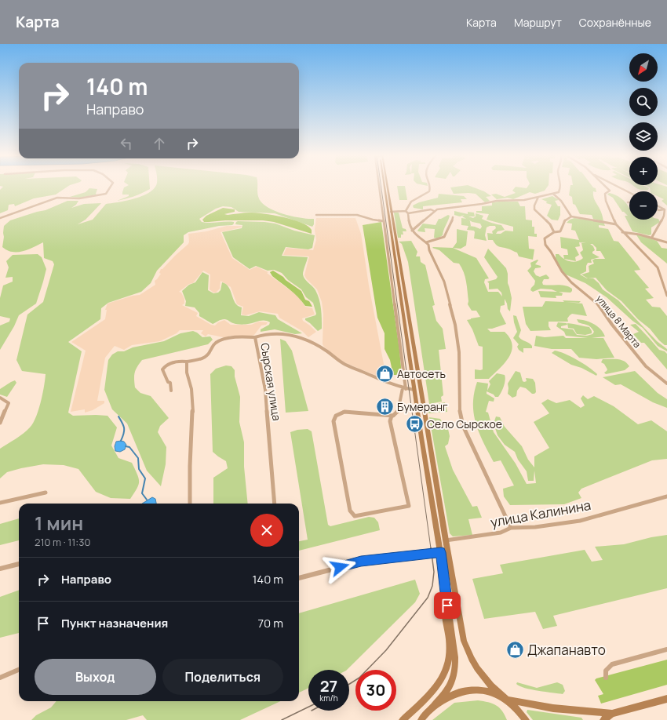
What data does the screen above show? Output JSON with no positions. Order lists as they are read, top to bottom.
{
  "streets": {
    "street": ["улица 8 Марта", "Сырская улица", "улица Калинина"]
  },
  "places": {
    "shop": ["Автосеть", "Джапанавто"],
    "building": ["Бумеранг"],
    "bus stop": ["Село Сырское"]
  },
  "north": "bottom left",
  "page": {
    "header": "Карта",
    "nav": ["Карта", "Маршрут", "Сохранённые"],
    "map_buttons": ["+", "−"],
    "turn": ["140 m", "Направо"],
    "heading": ["1 мин", "210 m · 11:30"],
    "list": [
      {
        "name": "Направо",
        "value": "140 m"
      },
      {
        "name": "Пункт назначения",
        "value": "70 m"
      }
    ],
    "buttons": ["Выход", "Поделиться"],
    "speed": "27 km/h",
    "limit": "30"
  }
}
